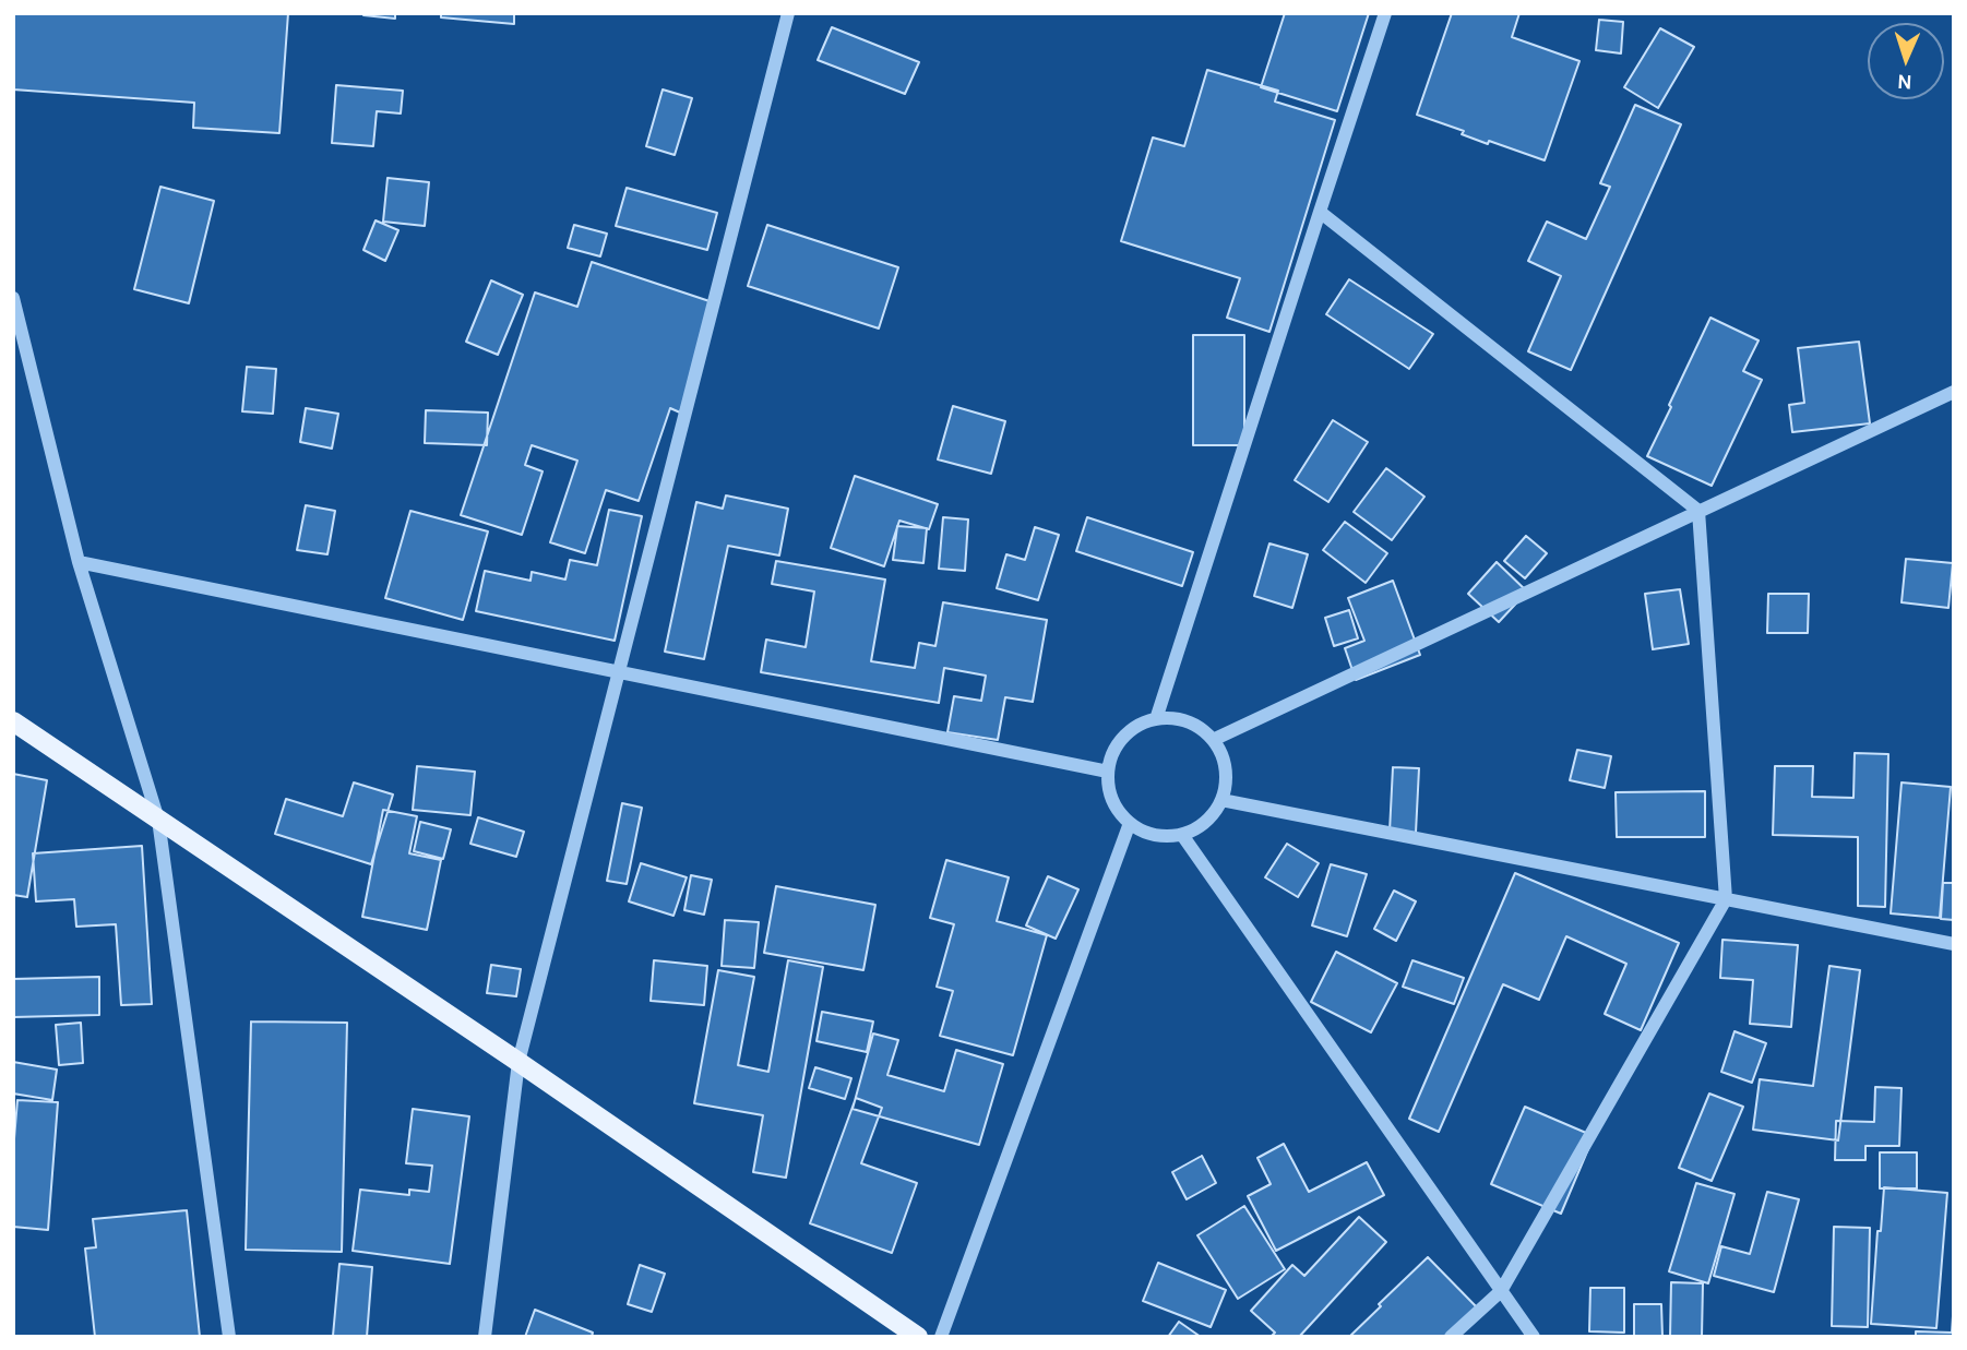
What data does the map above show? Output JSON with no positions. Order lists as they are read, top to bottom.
{
  "north": "bottom"
}
